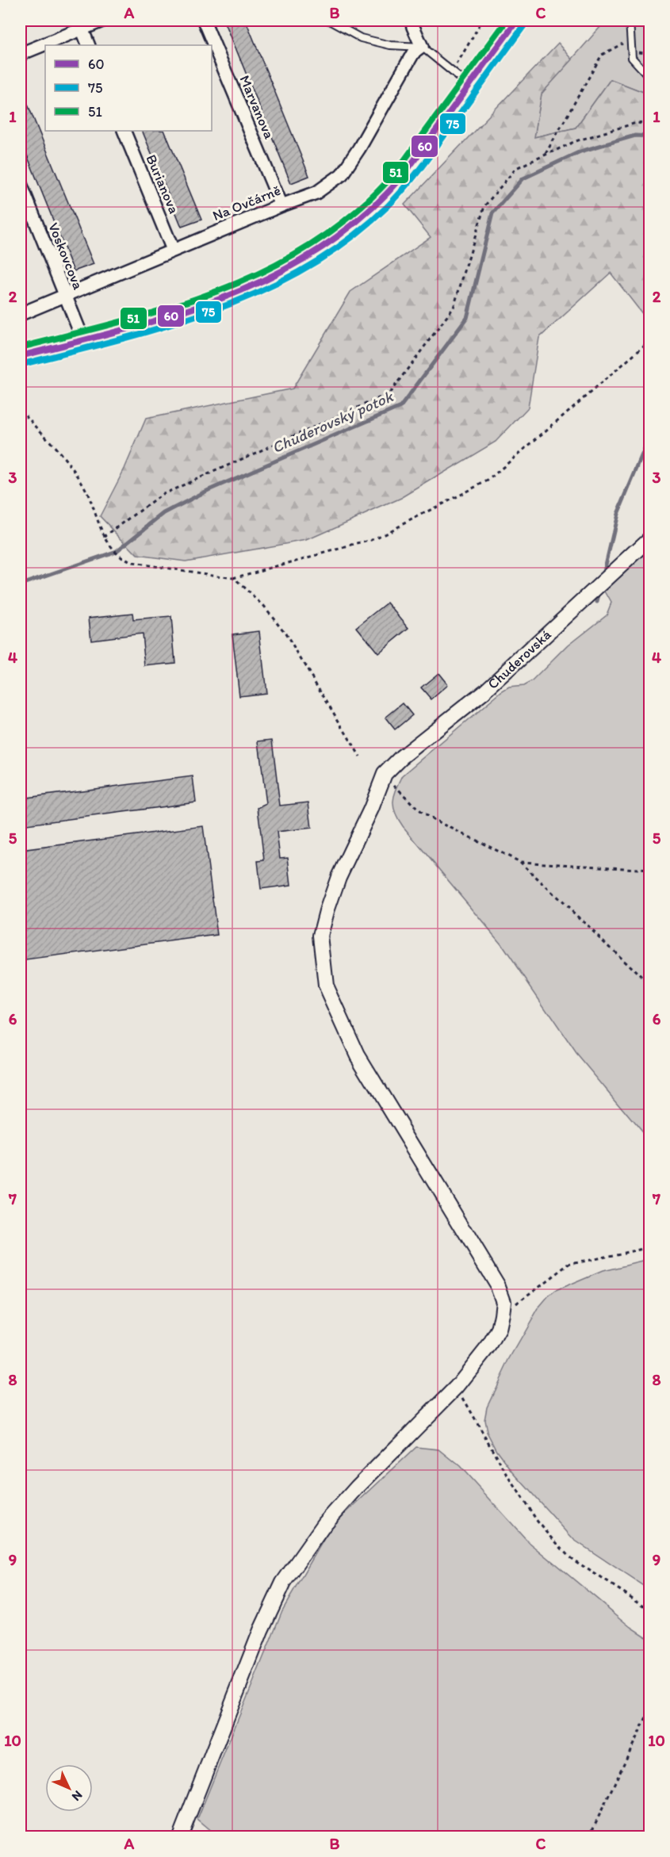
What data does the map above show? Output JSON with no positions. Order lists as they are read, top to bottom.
{
  "streets": {
    "street": [
      "Marvanova",
      "Burianova",
      "Na Ovčárně",
      "Voskovcova",
      "Chuderovská"
    ]
  },
  "crossings": [
    ["Marvanova", "Na Ovčárně"],
    ["Burianova", "Na Ovčárně"],
    ["Na Ovčárně", "Voskovcova"]
  ],
  "water": ["Chuderovský potok"],
  "lines": ["transit line 60", "transit line 51", "transit line 75"],
  "legend": ["60", "75", "51"],
  "north": "bottom right",
  "grid": {
    "columns": ["A", "B", "C"],
    "rows": [
      "1",
      "2",
      "3",
      "4",
      "5",
      "6",
      "7",
      "8",
      "9",
      "10"
    ]
  }
}
